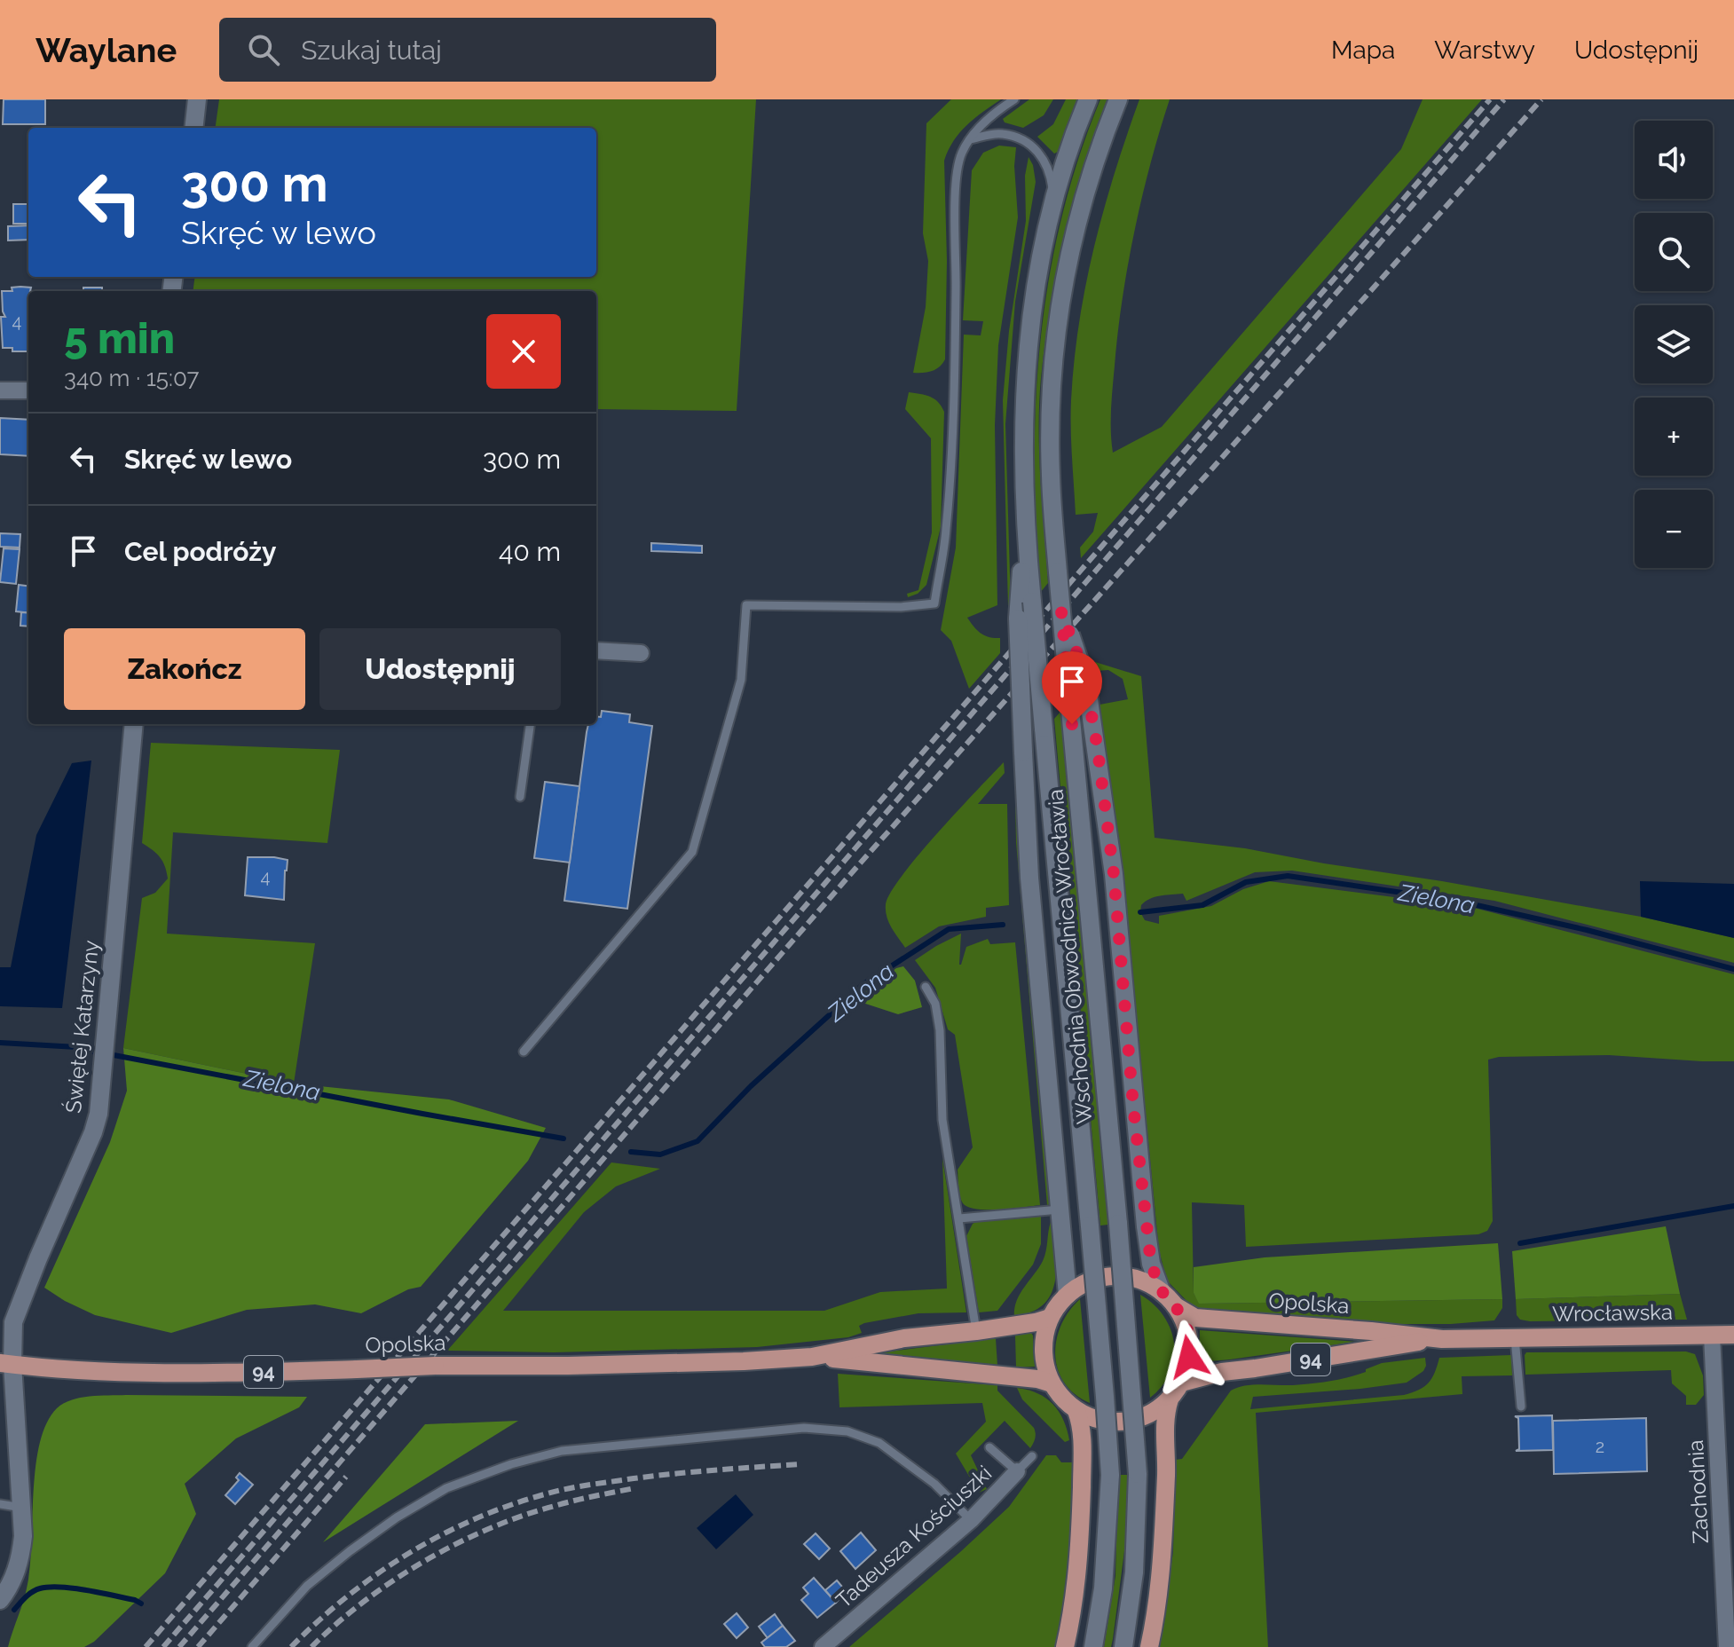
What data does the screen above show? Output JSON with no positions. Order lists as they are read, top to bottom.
{
  "streets": {
    "main road": [
      "Wschodnia Obwodnica Wrocławia",
      "Świętej Katarzyny",
      "Opolska",
      "Wrocławska",
      "94"
    ],
    "street": ["Zachodnia", "Tadeusza Kościuszki"]
  },
  "crossings": [
    ["Świętej Katarzyny", "Opolska"],
    ["Opolska", "Wrocławska"],
    ["Opolska", "94"],
    ["Wrocławska", "Zachodnia"]
  ],
  "water": ["Zielona"],
  "house_numbers": ["4", "4", "2"],
  "page": {
    "header": "Waylane",
    "search": "Szukaj tutaj",
    "nav": ["Mapa", "Warstwy", "Udostępnij"],
    "map_buttons": ["+", "−"],
    "turn": ["300 m", "Skręć w lewo"],
    "heading": ["5 min", "340 m · 15:07"],
    "list": [
      {
        "name": "Skręć w lewo",
        "value": "300 m"
      },
      {
        "name": "Cel podróży",
        "value": "40 m"
      }
    ],
    "buttons": ["Zakończ", "Udostępnij"]
  }
}
